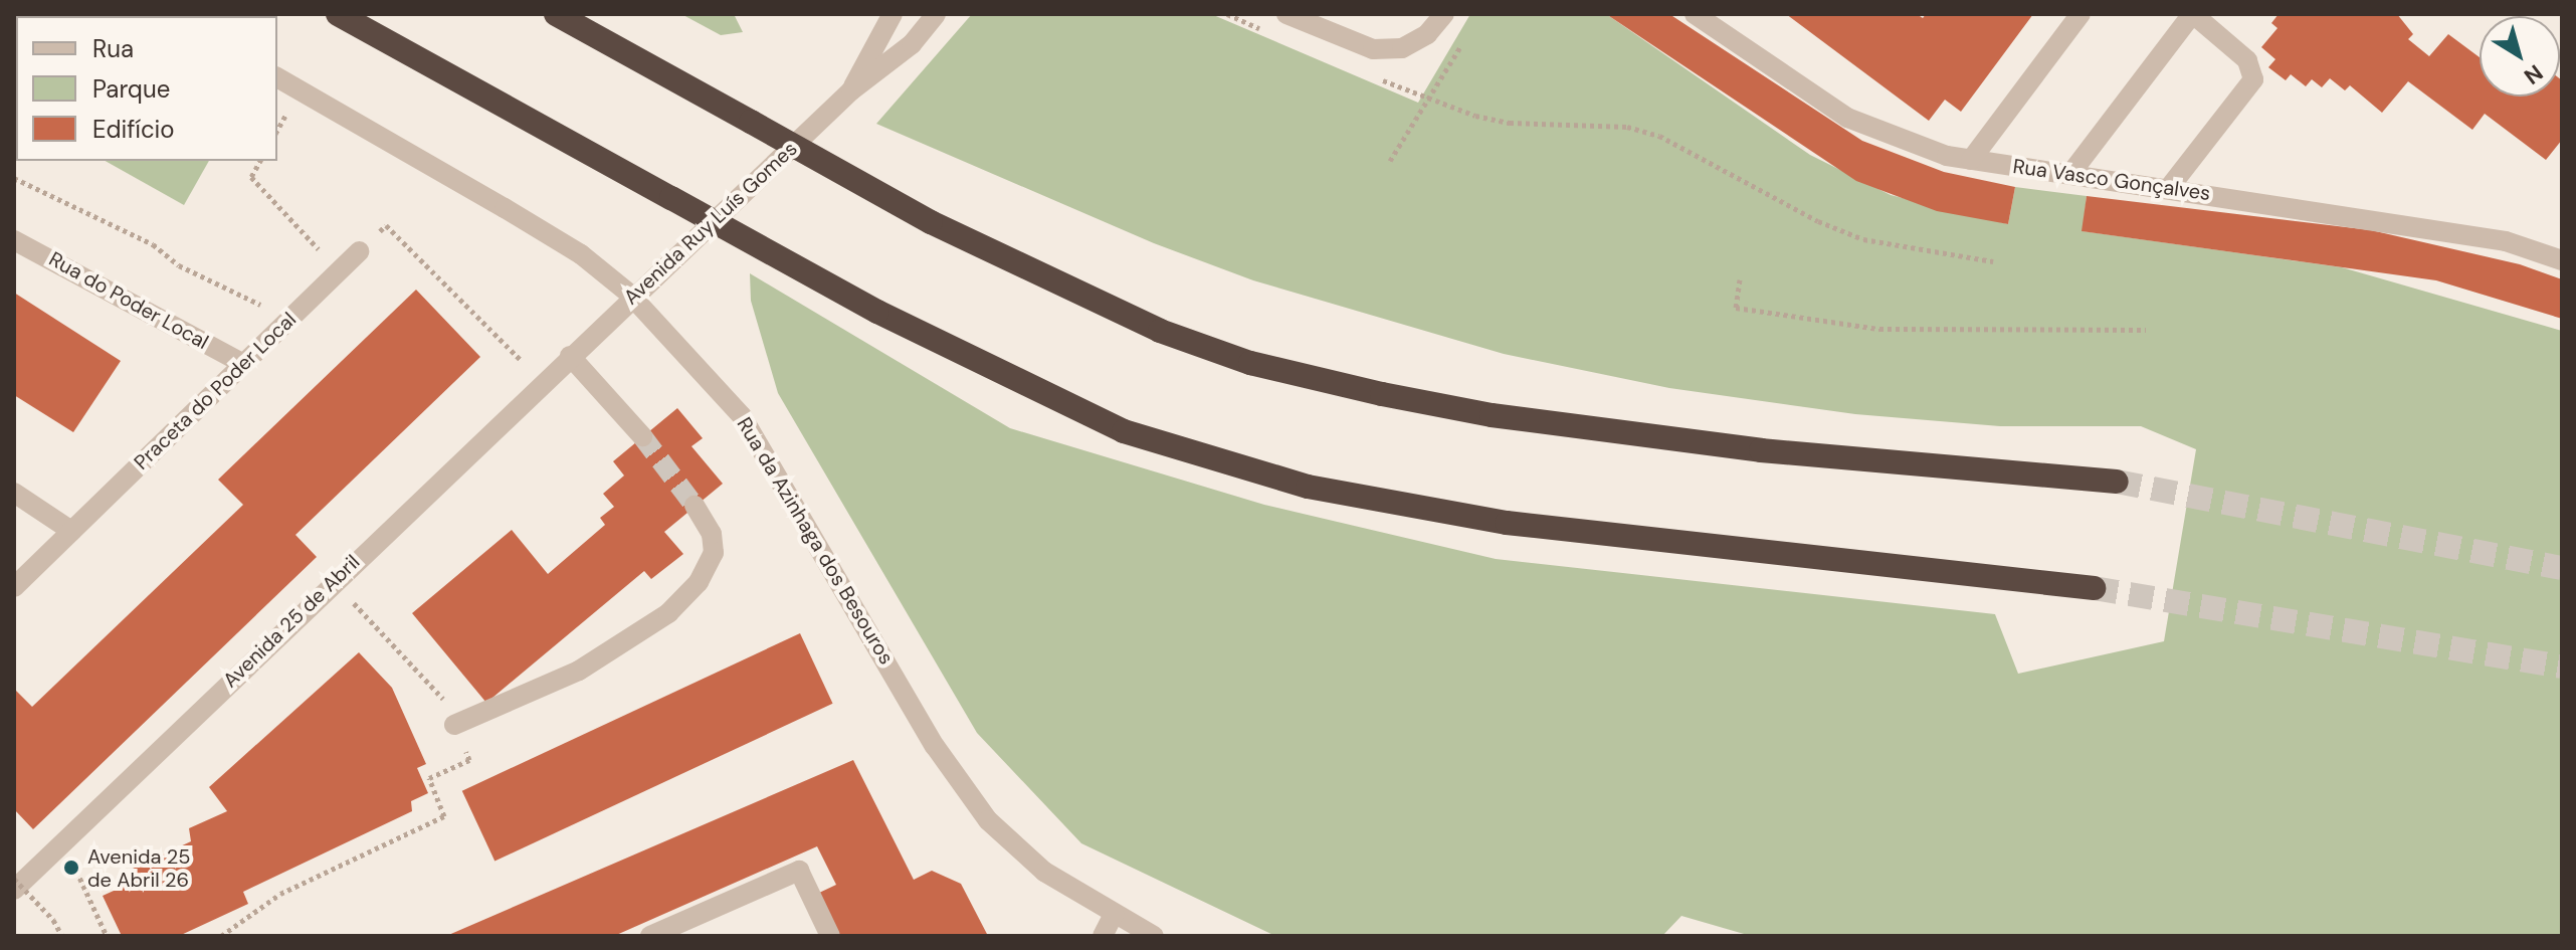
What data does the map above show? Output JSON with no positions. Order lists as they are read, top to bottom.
{
  "streets": {
    "street": [
      "Rua Vasco Gonçalves",
      "Avenida Ruy Luís Gomes",
      "Rua do Poder Local",
      "Praceta do Poder Local",
      "Rua da Azinhaga dos Besouros",
      "Avenida 25 de Abril"
    ]
  },
  "crossings": [
    ["Avenida Ruy Luís Gomes", "Avenida 25 de Abril"],
    ["Rua do Poder Local", "Praceta do Poder Local"]
  ],
  "places": ["Avenida 25 de Abril 26"],
  "legend": ["Rua", "Parque", "Edifício"],
  "north": "bottom right"
}
